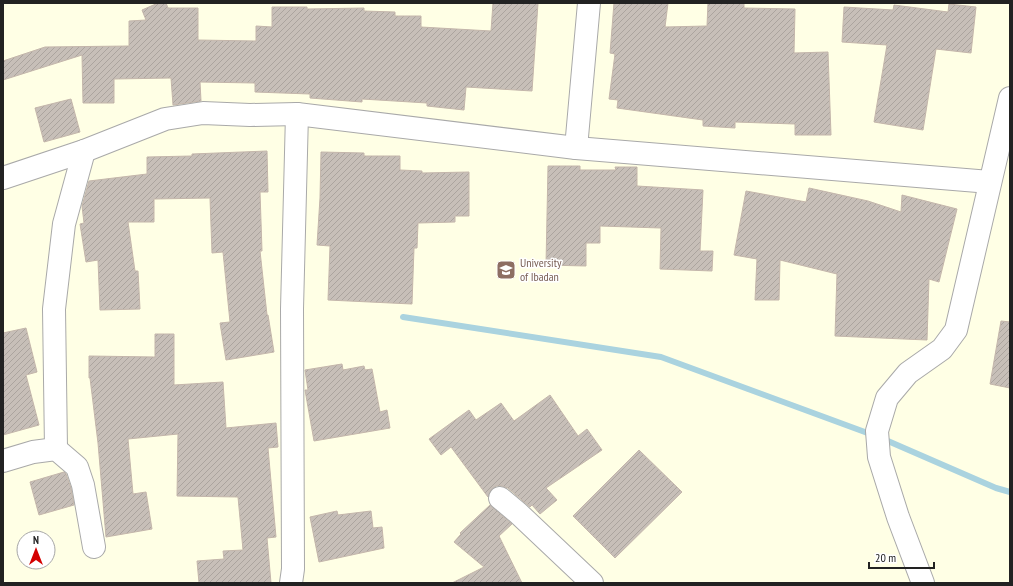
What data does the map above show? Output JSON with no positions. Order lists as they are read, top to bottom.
{
  "places": {
    "school or university": ["University of Ibadan"]
  },
  "scale_bar": "20 m",
  "north": "top"
}
